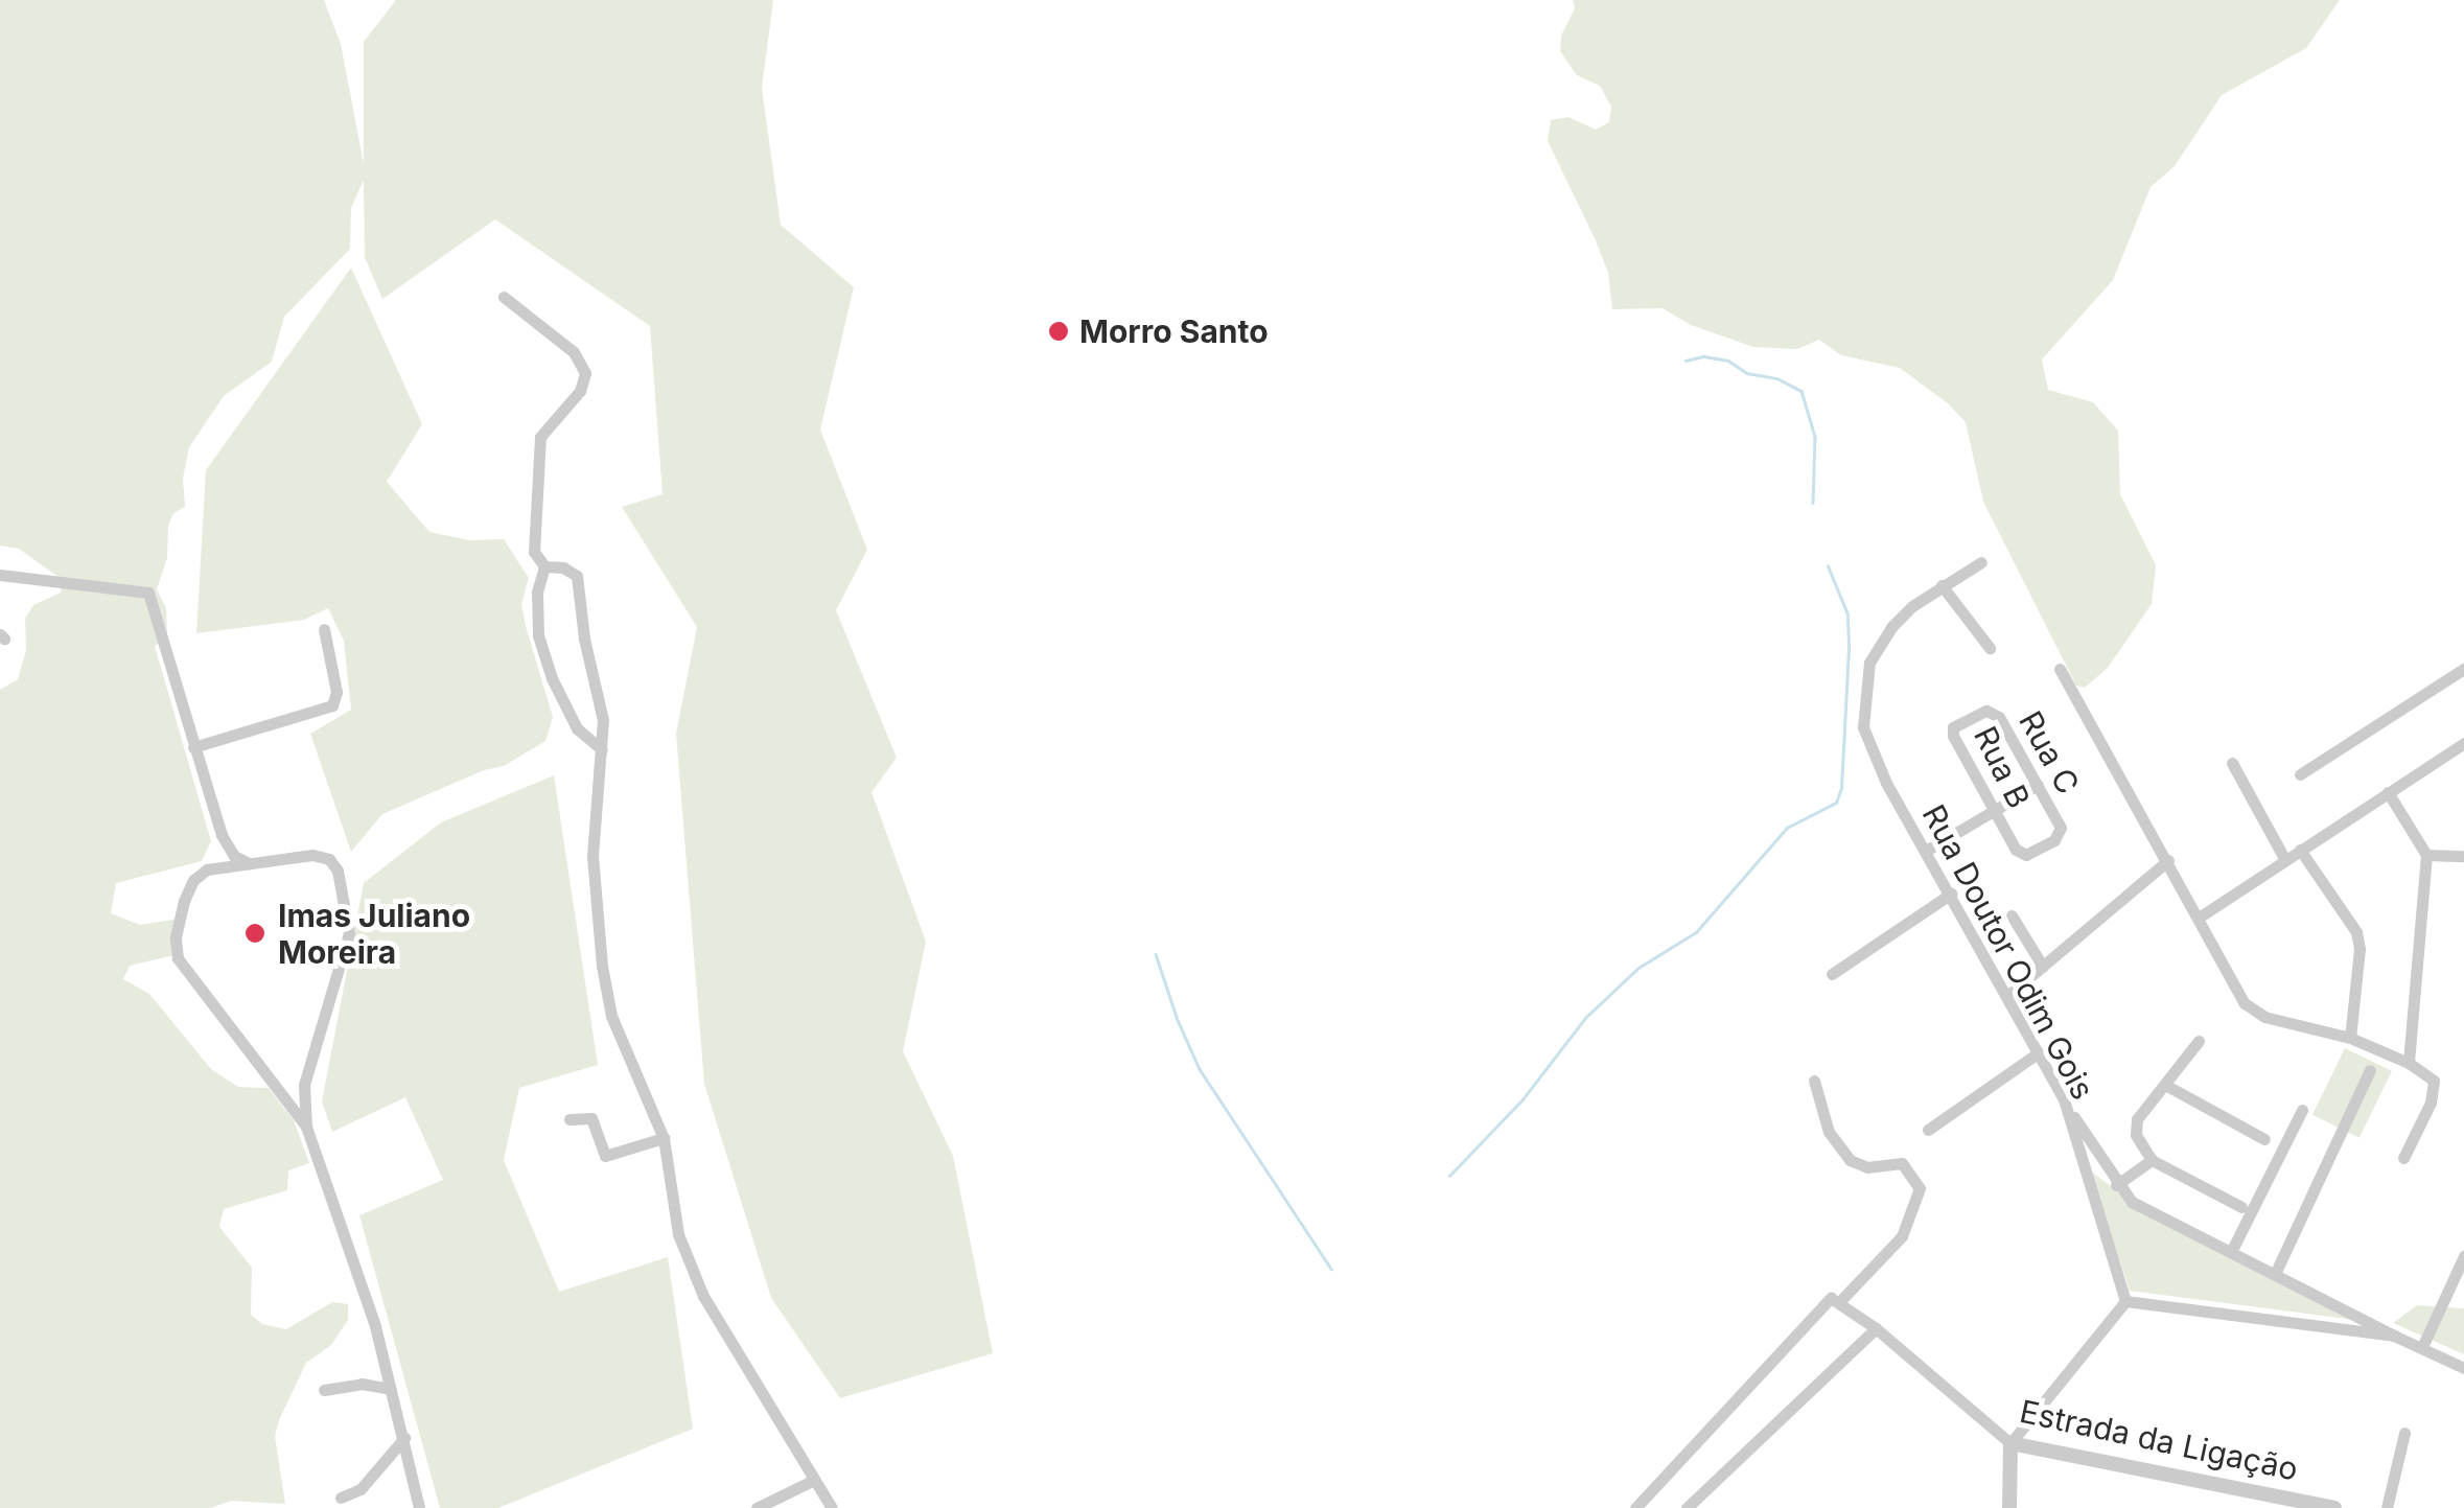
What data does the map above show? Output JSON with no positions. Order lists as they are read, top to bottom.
{
  "streets": {
    "street": [
      "Rua C",
      "Rua B",
      "Rua Doutor Odim Gois",
      "Estrada da Ligação"
    ]
  },
  "crossings": [
    ["Rua C", "Rua B"]
  ],
  "places": ["Morro Santo", "Imas Juliano Moreira"]
}
